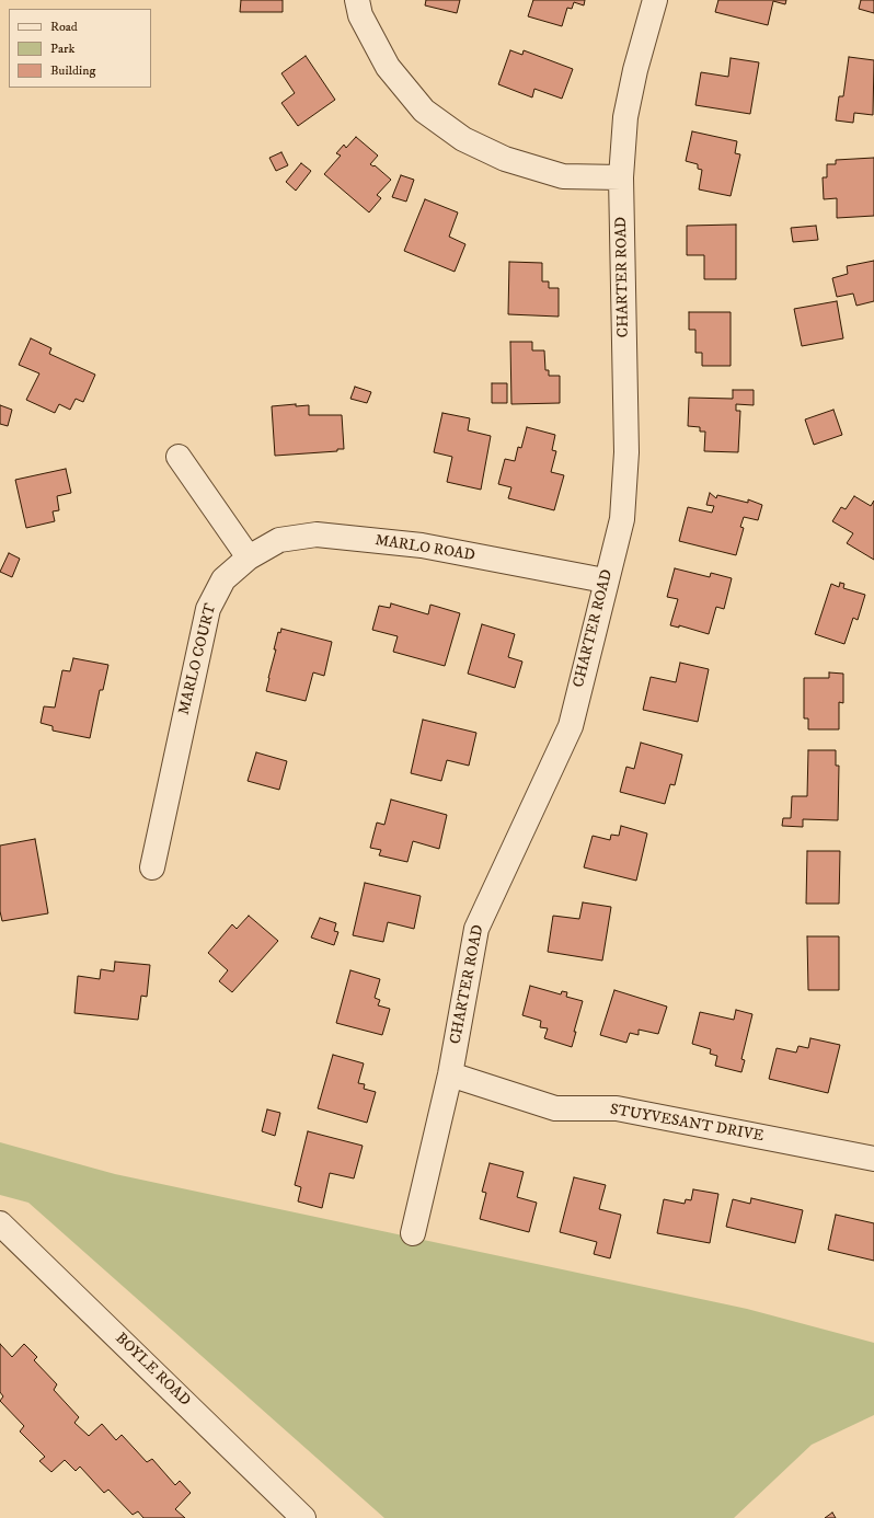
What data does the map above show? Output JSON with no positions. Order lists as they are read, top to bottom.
{
  "streets": {
    "street": [
      "CHARTER ROAD",
      "MARLO ROAD",
      "MARLO COURT",
      "STUYVESANT DRIVE",
      "BOYLE ROAD"
    ]
  },
  "crossings": [
    ["CHARTER ROAD", "MARLO ROAD"],
    ["CHARTER ROAD", "STUYVESANT DRIVE"],
    ["MARLO ROAD", "MARLO COURT"]
  ],
  "legend": ["Road", "Park", "Building"]
}
